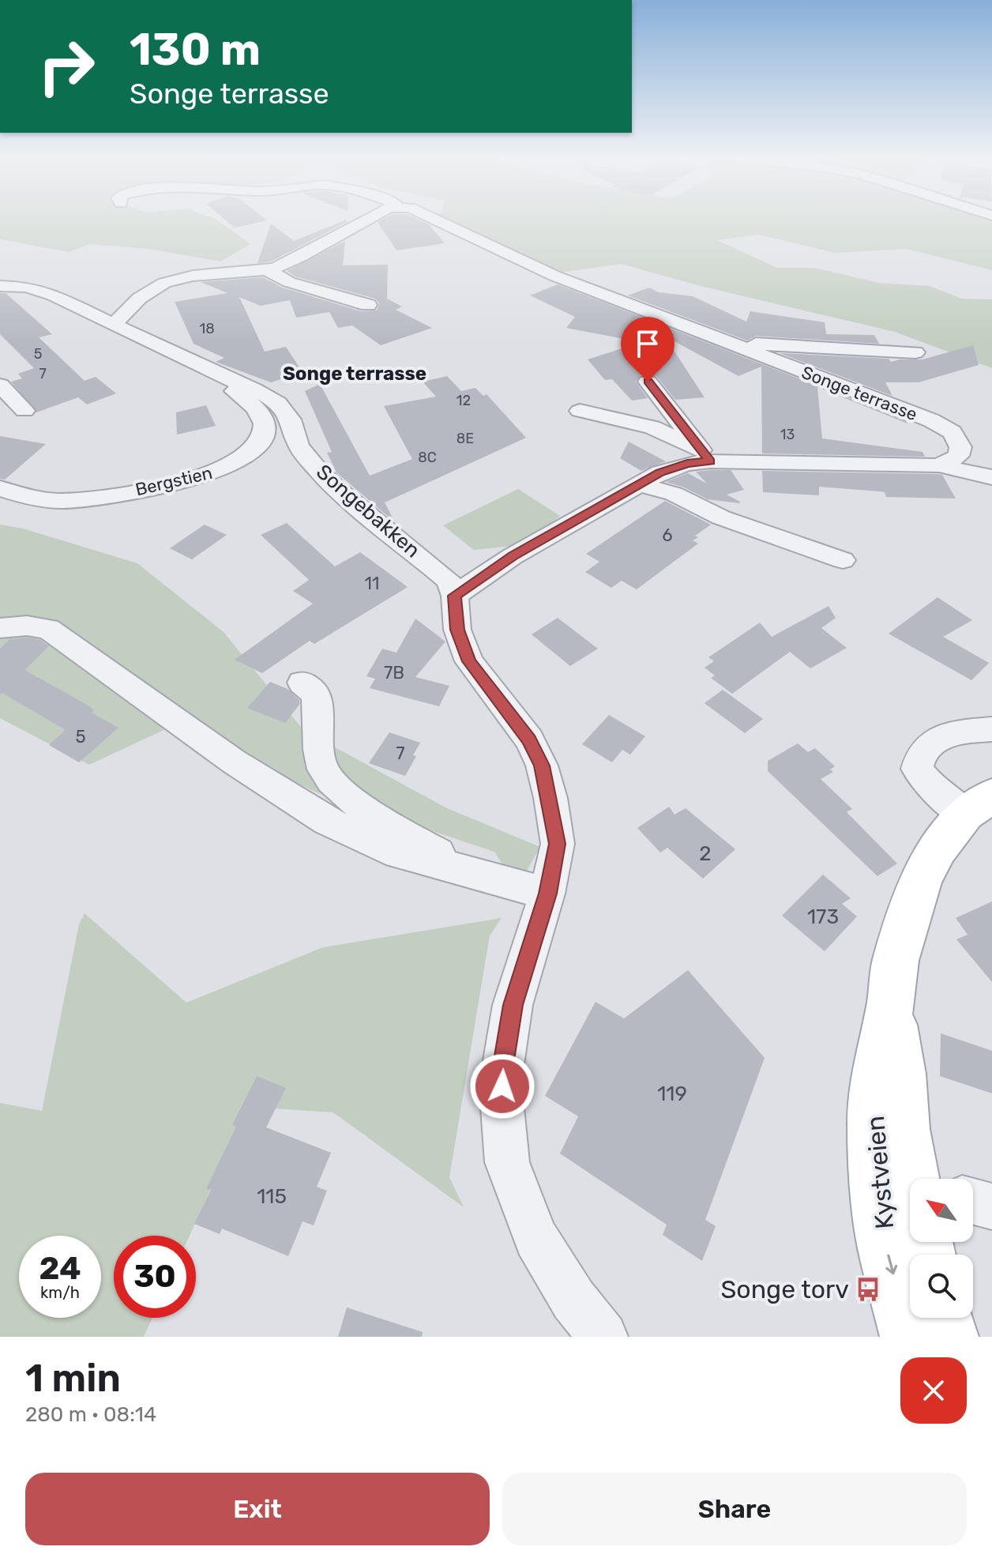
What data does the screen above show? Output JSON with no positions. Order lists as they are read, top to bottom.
{
  "streets": {
    "main road": ["Kystveien"],
    "street": ["Songe terrasse", "Bergstien", "Songebakken"]
  },
  "crossings": [
    ["Bergstien", "Songebakken"]
  ],
  "districts": ["Songe terrasse"],
  "places": {
    "bus stop": ["Songe torv"]
  },
  "house_numbers": [
    "18",
    "5",
    "7",
    "12",
    "13",
    "8E",
    "8C",
    "6",
    "11",
    "7B",
    "5",
    "7",
    "2",
    "173",
    "119",
    "115"
  ],
  "north": "top left",
  "page": {
    "turn": ["130 m", "Songe terrasse"],
    "speed": "24 km/h",
    "limit": "30",
    "heading": ["1 min", "280 m · 08:14"],
    "buttons": ["Exit", "Share"]
  }
}
